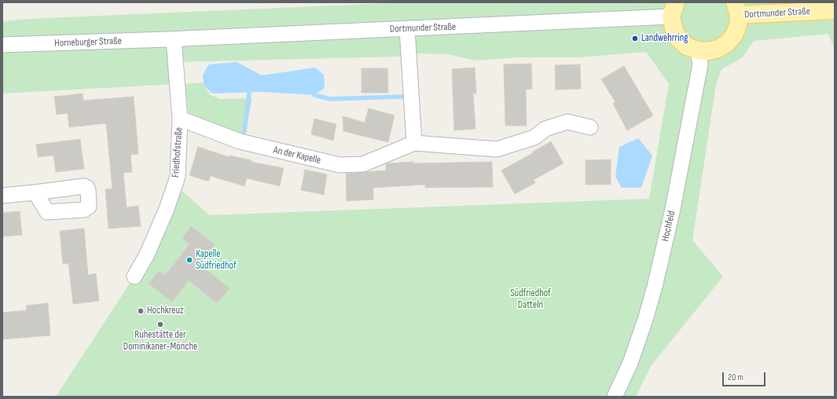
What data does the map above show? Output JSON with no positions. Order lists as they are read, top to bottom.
{
  "streets": {
    "main road": ["Dortmunder Straße"],
    "street": [
      "Horneburger Straße",
      "Friedhofstraße",
      "An der Kapelle",
      "Hochfeld"
    ]
  },
  "crossings": [
    ["Dortmunder Straße", "Horneburger Straße"],
    ["Dortmunder Straße", "Friedhofstraße"],
    ["Horneburger Straße", "Friedhofstraße"],
    ["Friedhofstraße", "An der Kapelle"]
  ],
  "parks": ["Südfriedhof Datteln"],
  "places": [
    "Landwehrring",
    "Kapelle Südfriedhof",
    "Hochkreuz",
    "Ruhestätte der Dominikaner-Mönche"
  ],
  "scale_bar": "20 m"
}
